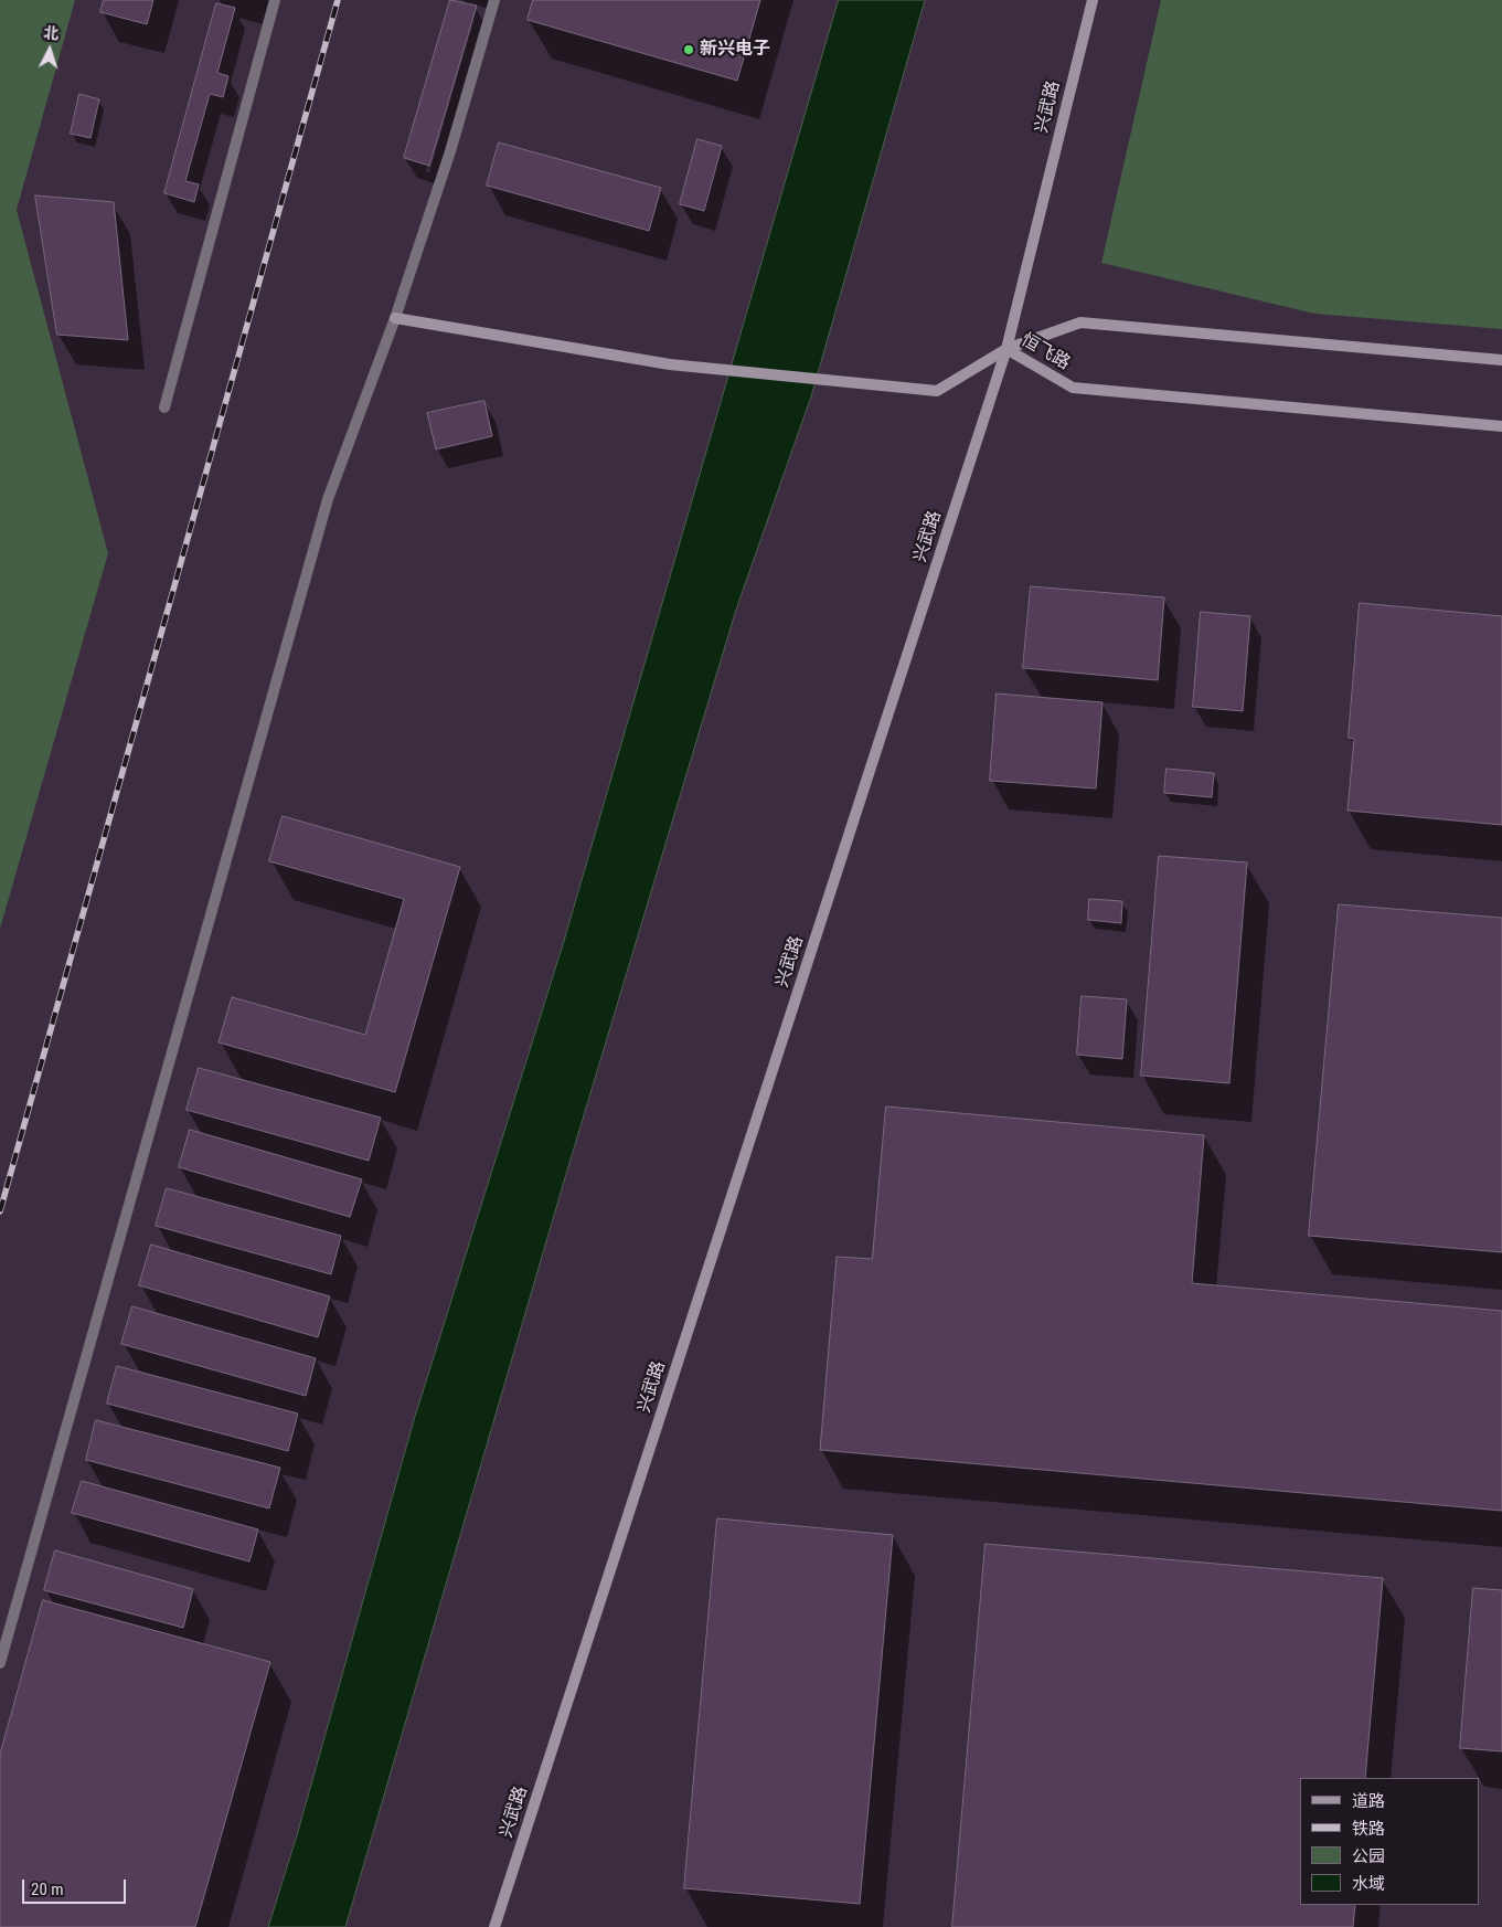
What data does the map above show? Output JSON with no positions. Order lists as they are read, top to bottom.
{
  "streets": {
    "street": ["兴武路", "恒飞路"]
  },
  "crossings": [
    ["兴武路", "恒飞路"]
  ],
  "places": ["新兴电子"],
  "legend": [
    "道路",
    "铁路",
    "公园",
    "水域"
  ],
  "scale_bar": "20 m",
  "north": "top"
}
